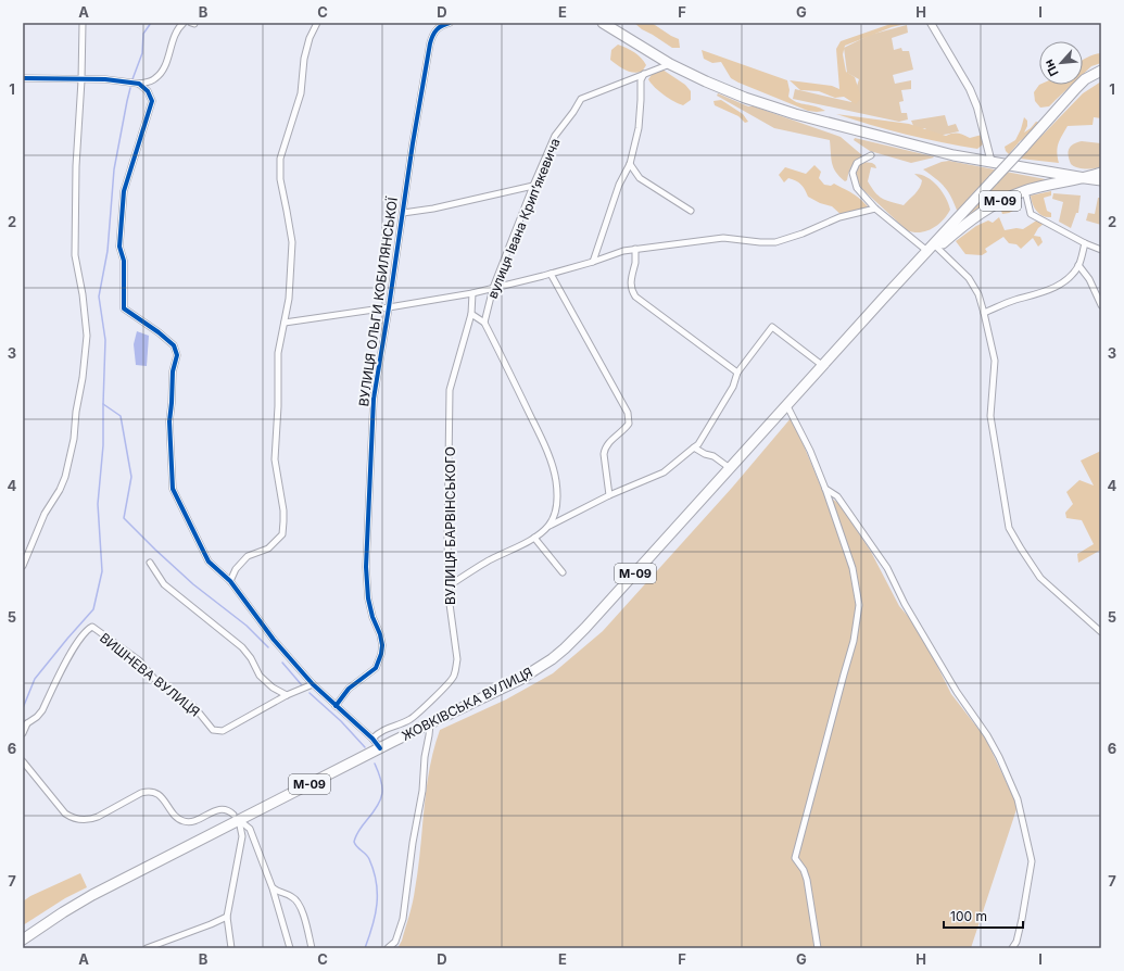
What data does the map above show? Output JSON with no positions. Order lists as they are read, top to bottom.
{
  "streets": {
    "highway": ["М-09", "ЖОВКІВСЬКА ВУЛИЦЯ"],
    "street": [
      "вулиця Івана Крипʼякевича",
      "ВУЛИЦЯ ОЛЬГИ КОБИЛЯНСЬКОЇ",
      "ВУЛИЦЯ БАРВІНСЬКОГО",
      "ВИШНЕВА ВУЛИЦЯ"
    ]
  },
  "crossings": [
    ["М-09", "ЖОВКІВСЬКА ВУЛИЦЯ"]
  ],
  "scale_bar": "100 m",
  "north": "bottom left",
  "grid": {
    "columns": [
      "A",
      "B",
      "C",
      "D",
      "E",
      "F",
      "G",
      "H",
      "I"
    ],
    "rows": [
      "1",
      "2",
      "3",
      "4",
      "5",
      "6",
      "7"
    ]
  }
}
